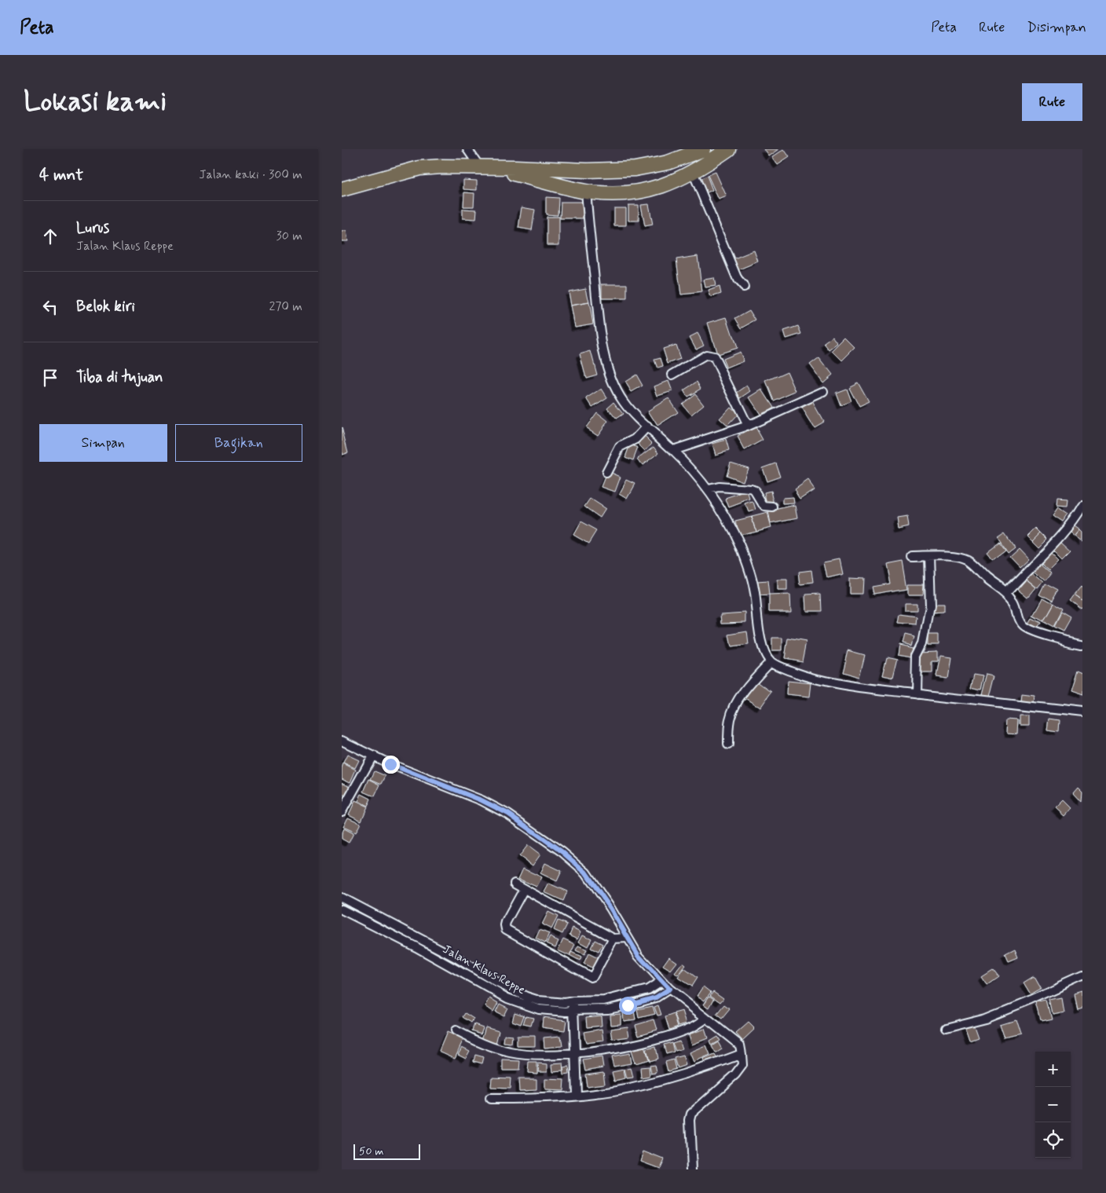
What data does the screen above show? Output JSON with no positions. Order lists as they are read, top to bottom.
{
  "streets": {
    "street": ["Jalan Klaus Reppe"]
  },
  "scale_bar": "50 m",
  "page": {
    "header": "Peta",
    "nav": ["Peta", "Rute", "Disimpan"],
    "buttons": [
      "Rute",
      ["Simpan", "Bagikan"]
    ],
    "title": "Lokasi kami",
    "heading": ["4 mnt", "Jalan kaki · 300 m"],
    "list": [
      ["Lurus", "Jalan Klaus Reppe", "30 m"],
      ["Belok kiri", "270 m"],
      "Tiba di tujuan"
    ],
    "map_buttons": ["+", "−"],
    "scale": "50 m"
  }
}
